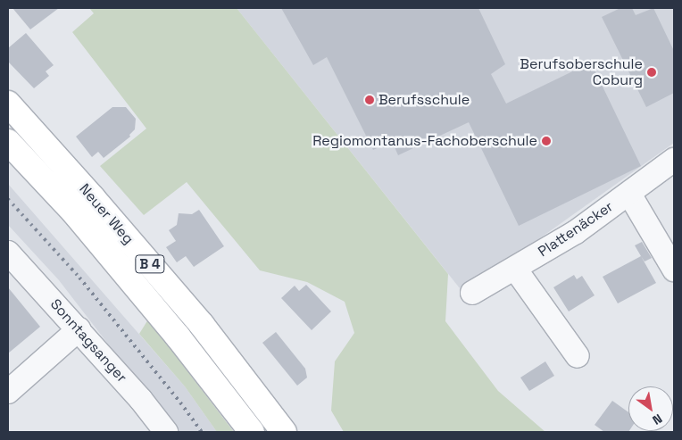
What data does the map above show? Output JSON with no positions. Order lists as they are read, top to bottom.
{
  "streets": {
    "highway": ["Neuer Weg", "B 4"],
    "street": ["Plattenäcker", "Sonntagsanger"]
  },
  "places": ["Berufsoberschule Coburg", "Berufsschule", "Regiomontanus-Fachoberschule"],
  "north": "bottom right"
}
